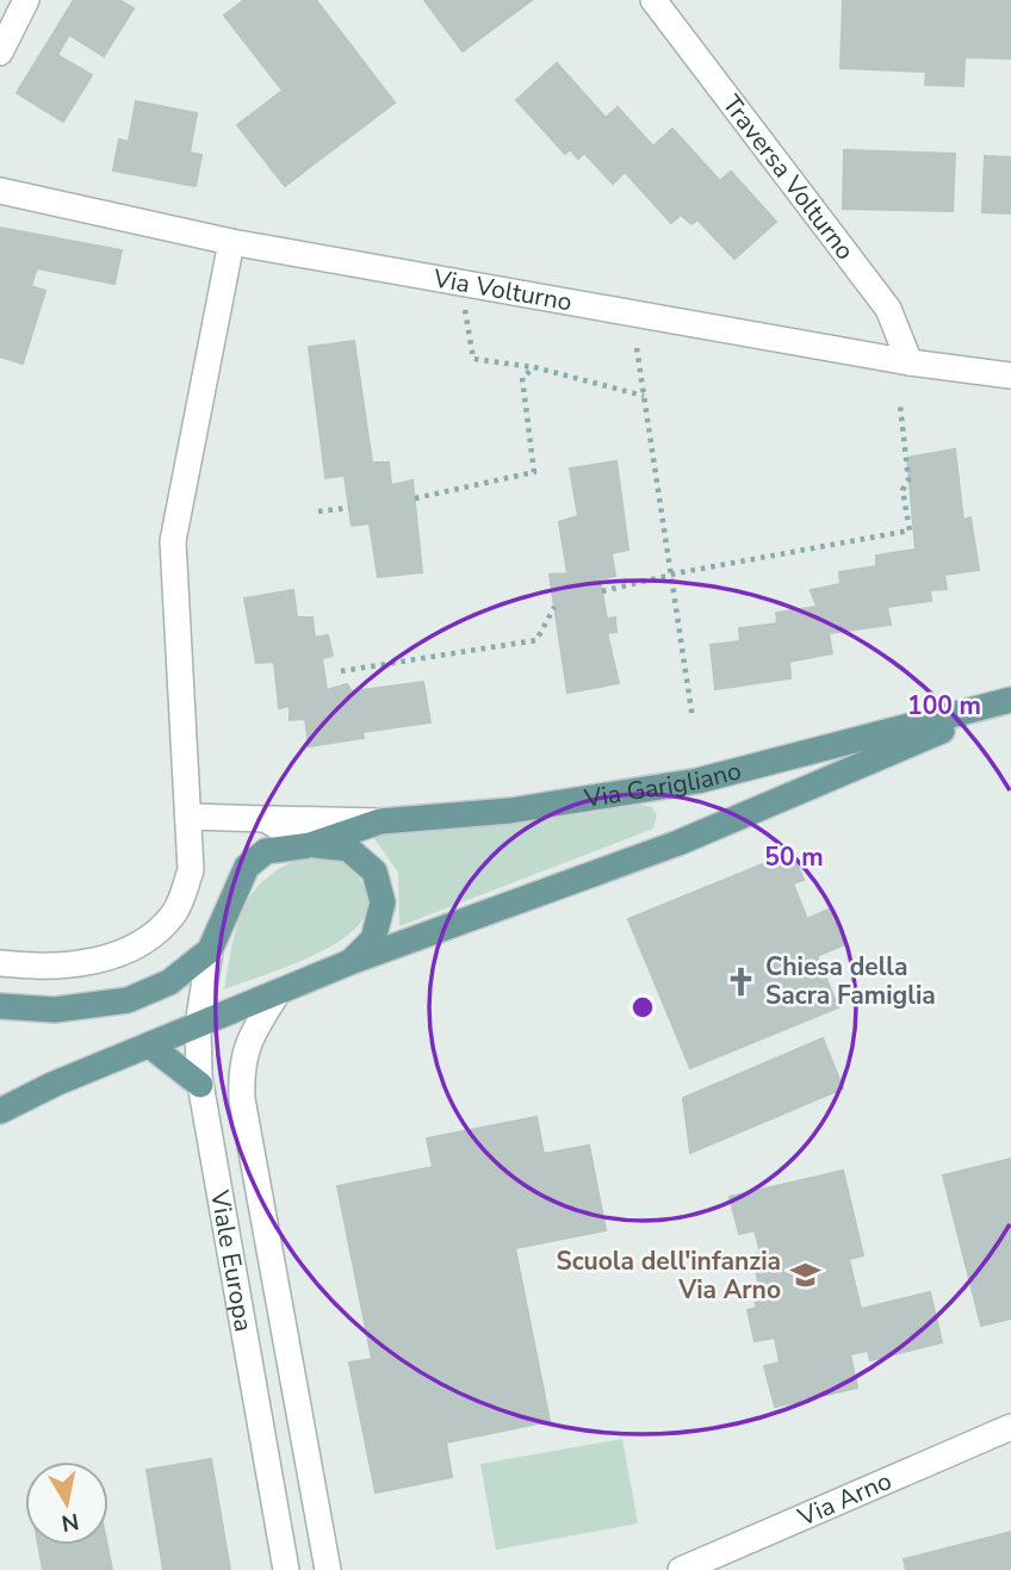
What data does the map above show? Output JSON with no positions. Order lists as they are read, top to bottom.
{
  "streets": {
    "main road": ["Via Garigliano"],
    "street": [
      "Traversa Volturno",
      "Via Volturno",
      "Viale Europa",
      "Via Arno"
    ]
  },
  "crossings": [
    ["Traversa Volturno", "Via Volturno"],
    ["Via Garigliano", "Viale Europa"]
  ],
  "places": {
    "church": ["Chiesa della Sacra Famiglia"],
    "school or university": ["Scuola dell'infanzia Via Arno"]
  },
  "north": "bottom",
  "rings": ["100 m", "50 m"]
}
